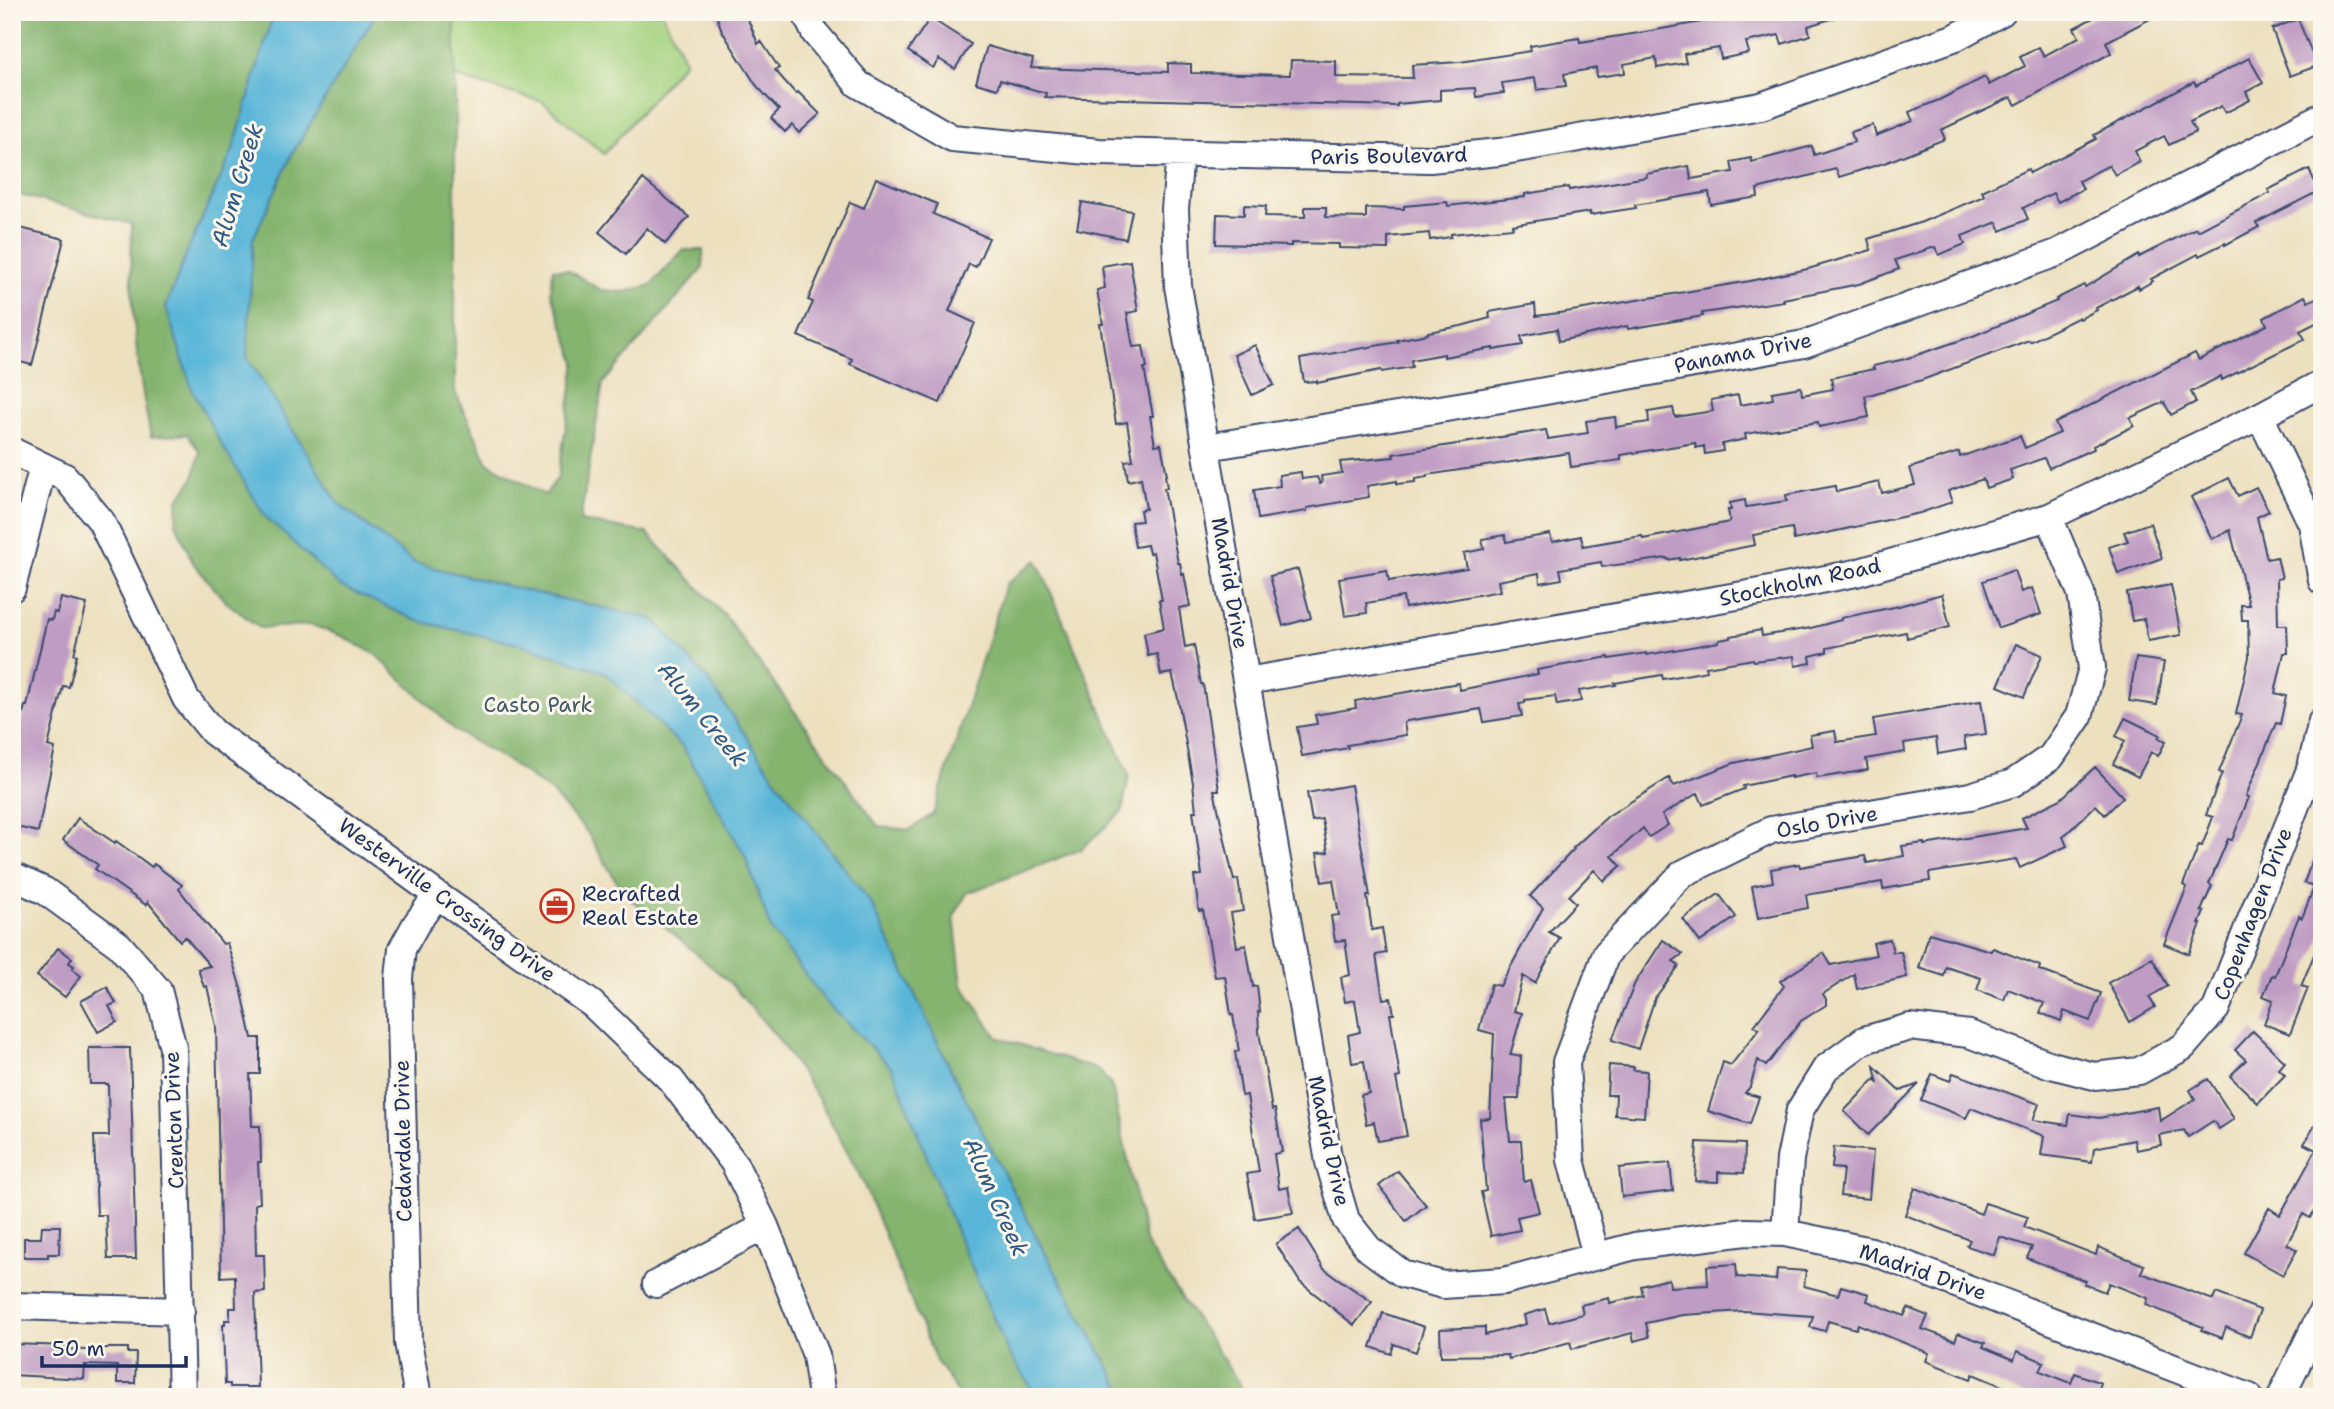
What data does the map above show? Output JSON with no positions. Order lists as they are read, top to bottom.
{
  "streets": {
    "street": [
      "Paris Boulevard",
      "Panama Drive",
      "Stockholm Road",
      "Madrid Drive",
      "Oslo Drive",
      "Westerville Crossing Drive",
      "Copenhagen Drive",
      "Crenton Drive",
      "Cedardale Drive"
    ]
  },
  "crossings": [
    ["Paris Boulevard", "Madrid Drive"],
    ["Panama Drive", "Madrid Drive"],
    ["Stockholm Road", "Madrid Drive"],
    ["Stockholm Road", "Oslo Drive"],
    ["Madrid Drive", "Oslo Drive"],
    ["Madrid Drive", "Copenhagen Drive"],
    ["Westerville Crossing Drive", "Cedardale Drive"]
  ],
  "water": ["Alum Creek"],
  "parks": ["Casto Park"],
  "places": {
    "office": ["Recrafted Real Estate"]
  },
  "scale_bar": "50 m"
}
